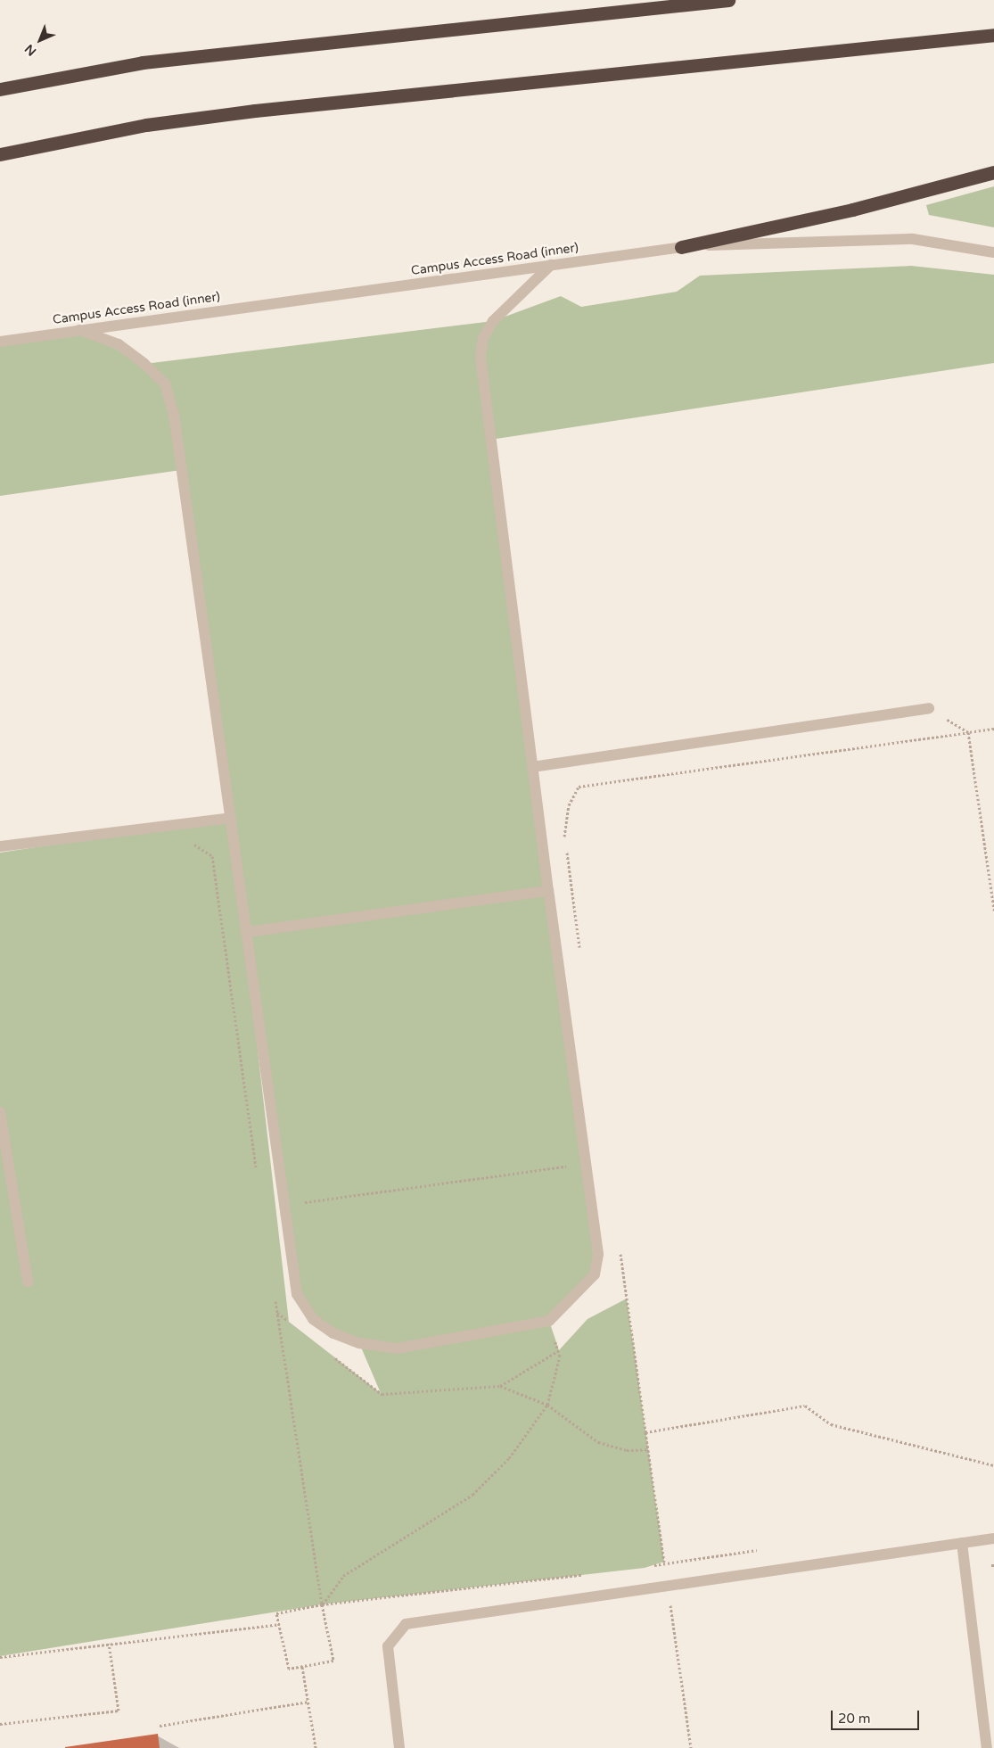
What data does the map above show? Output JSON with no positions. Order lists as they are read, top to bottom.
{
  "streets": {
    "street": ["Campus Access Road (inner)"]
  },
  "scale_bar": "20 m",
  "north": "bottom left"
}
